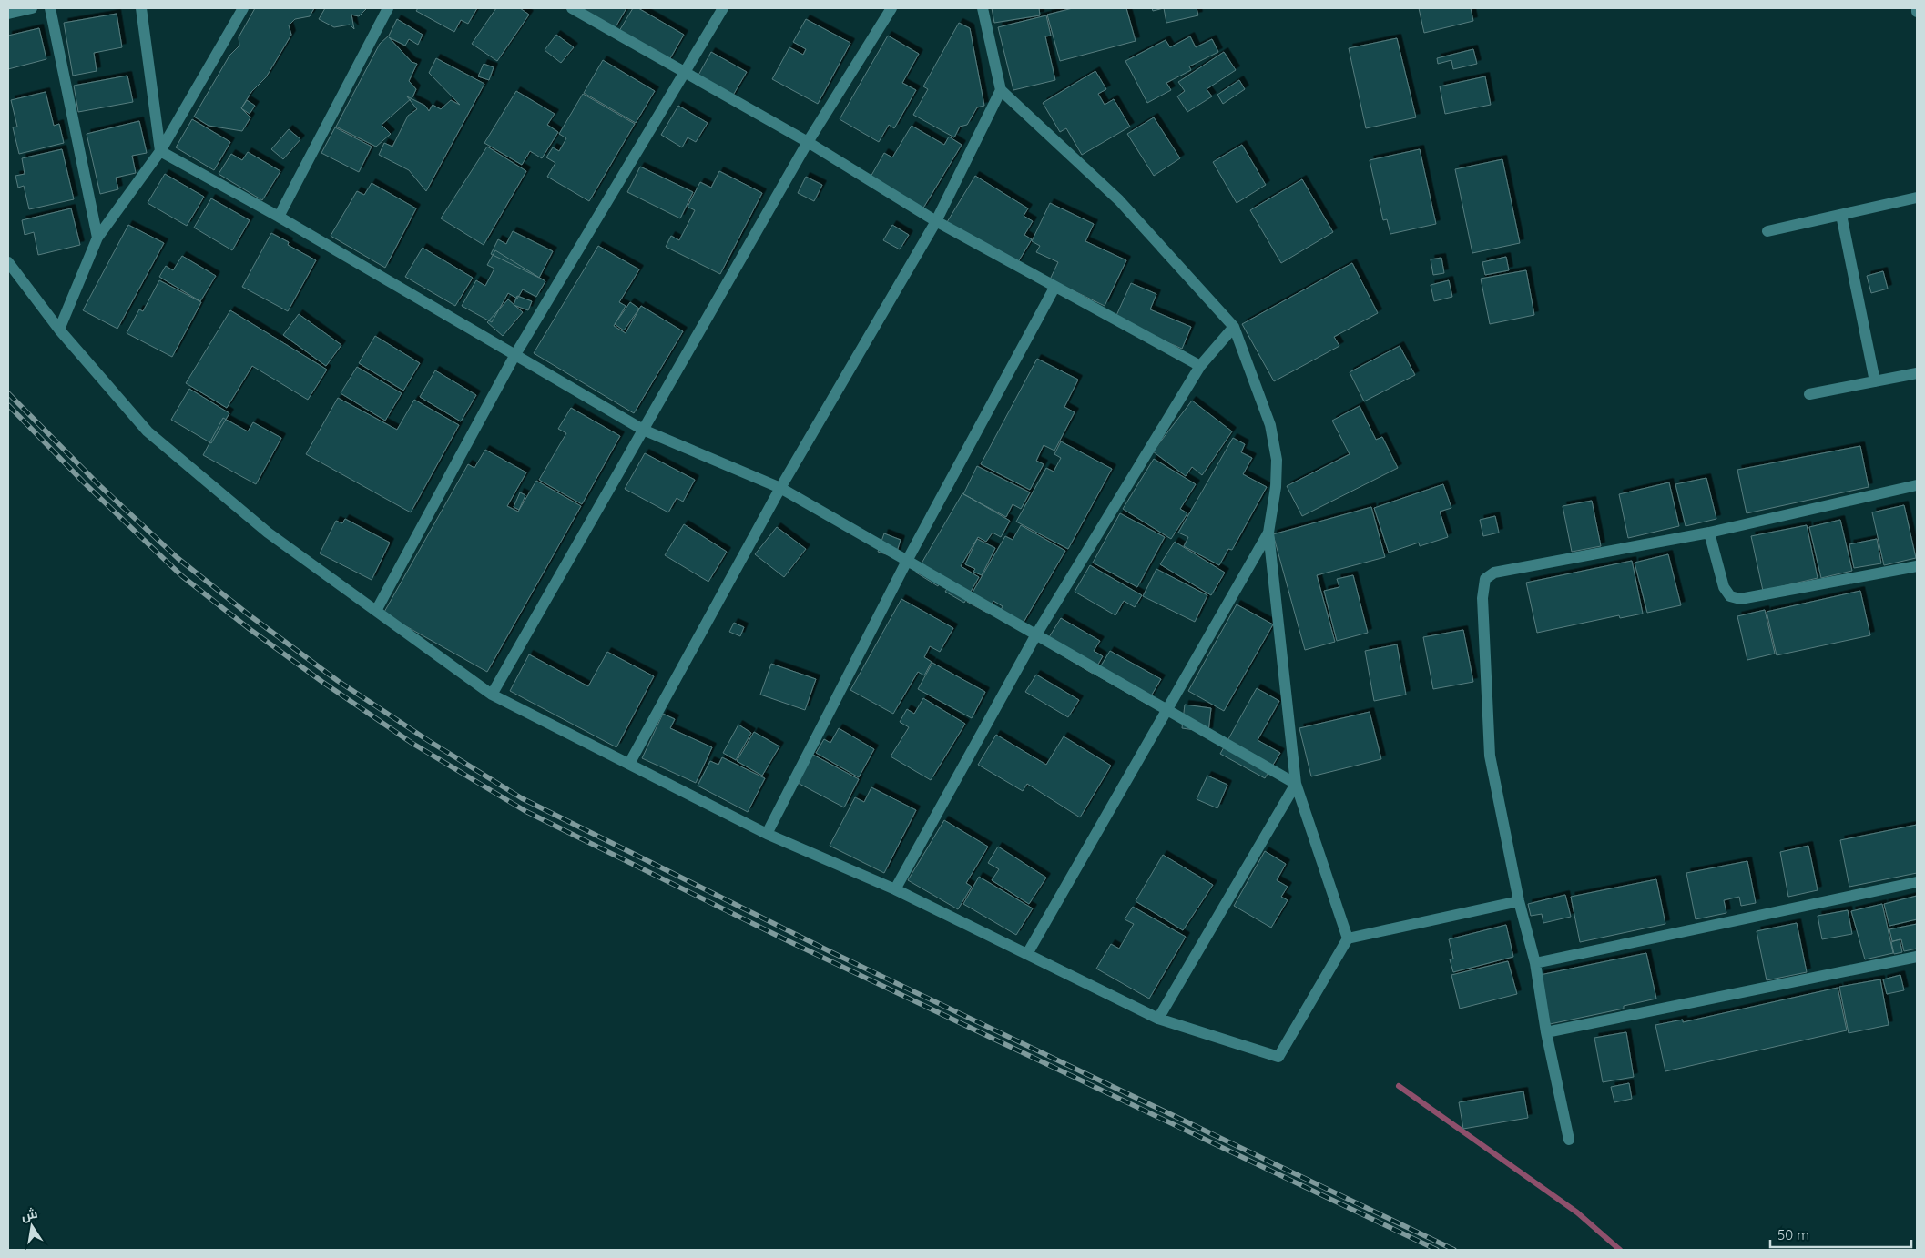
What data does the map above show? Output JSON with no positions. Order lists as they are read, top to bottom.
{
  "scale_bar": "50 m",
  "north": "top"
}
